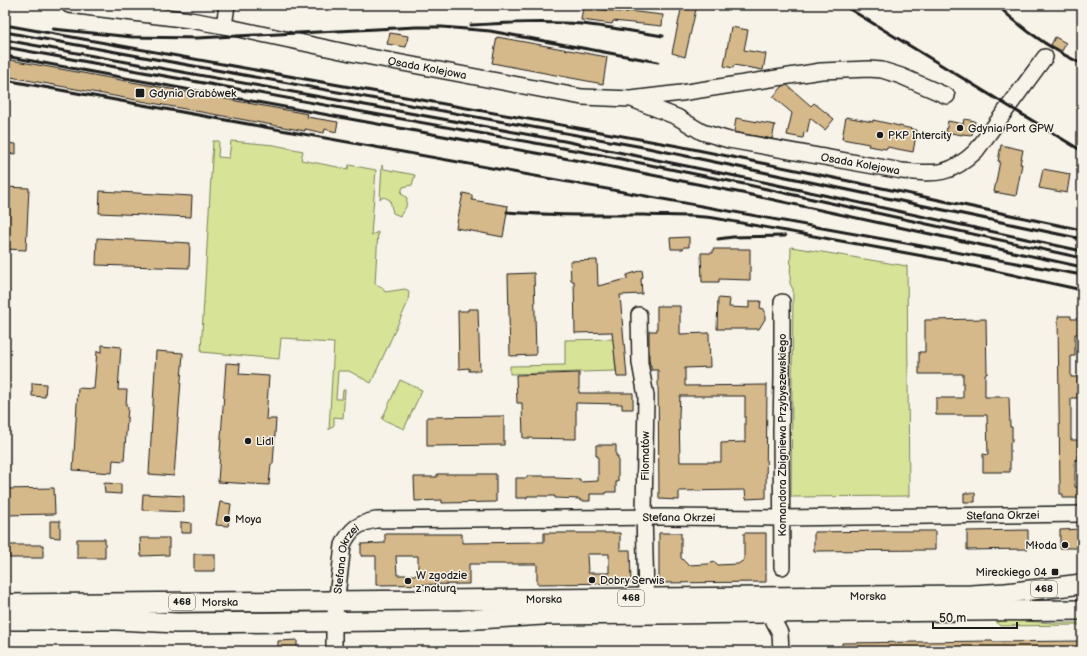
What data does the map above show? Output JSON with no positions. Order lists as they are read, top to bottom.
{
  "streets": {
    "main road": ["468", "Morska"],
    "street": [
      "Osada Kolejowa",
      "Komandora Zbigniewa Przybyszewskiego",
      "Filomatów",
      "Stefana Okrzei"
    ]
  },
  "crossings": [
    ["Komandora Zbigniewa Przybyszewskiego", "Stefana Okrzei"],
    ["Filomatów", "Stefana Okrzei"],
    ["Filomatów", "Morska"],
    ["Stefana Okrzei", "Morska"]
  ],
  "places": {
    "transit": ["Gdynia Grabówek", "Mireckiego 04"],
    "other": [
      "Gdynia Port GPW",
      "PKP Intercity",
      "Lidl",
      "Moya",
      "Młoda",
      "Dobry Serwis",
      "W zgodzie z naturą"
    ]
  },
  "scale_bar": "50 m"
}
